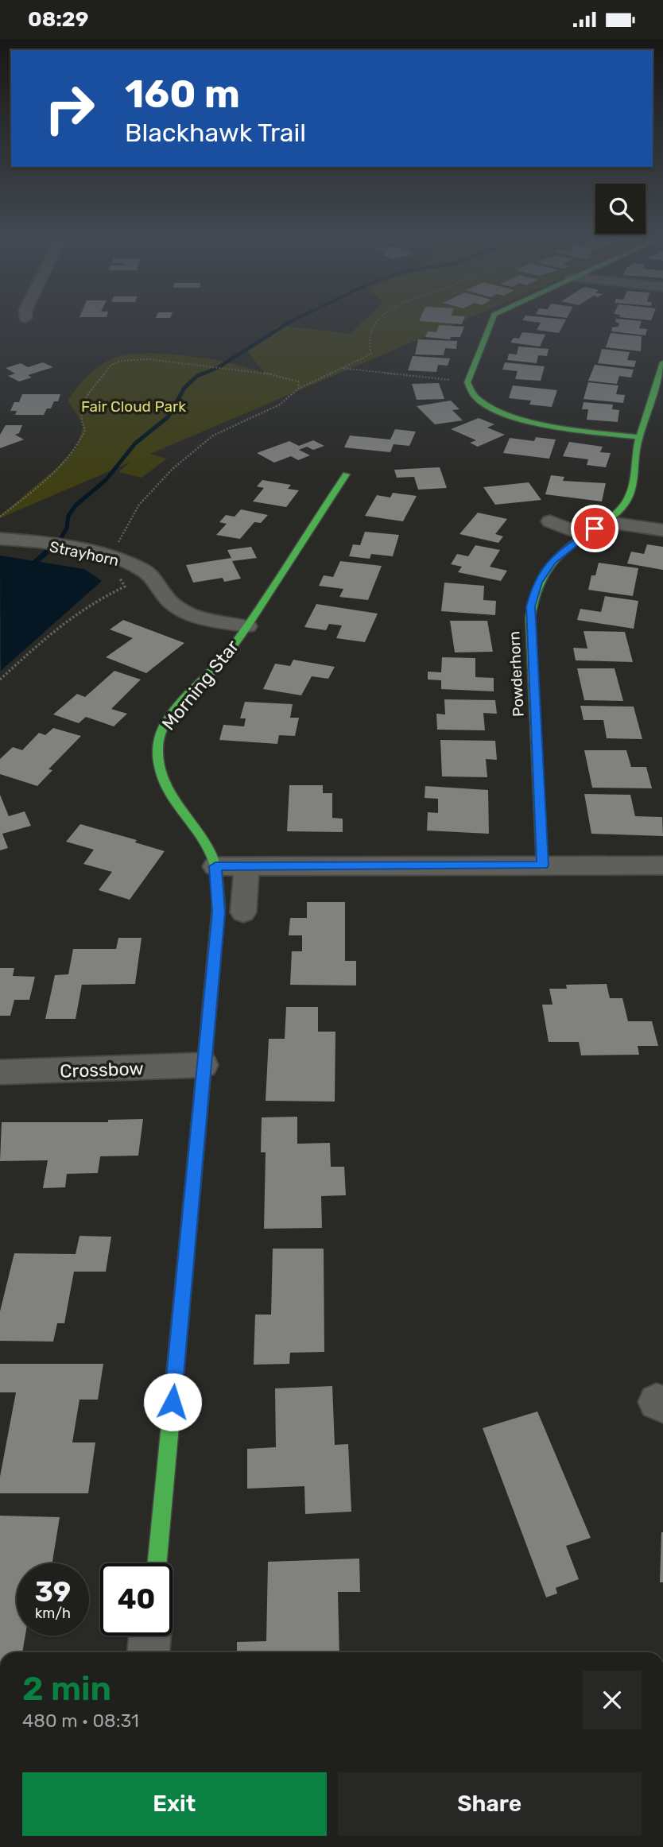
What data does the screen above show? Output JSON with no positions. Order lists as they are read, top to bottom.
{
  "streets": {
    "street": [
      "Strayhorn",
      "Powderhorn",
      "Morning Star",
      "Crossbow"
    ]
  },
  "crossings": [
    ["Strayhorn", "Morning Star"],
    ["Morning Star", "Crossbow"]
  ],
  "parks": ["Fair Cloud Park"],
  "page": {
    "status": "08:29",
    "turn": ["160 m", "Blackhawk Trail"],
    "speed": "39 km/h",
    "limit": "40",
    "heading": ["2 min", "480 m · 08:31"],
    "buttons": ["Exit", "Share"]
  }
}
